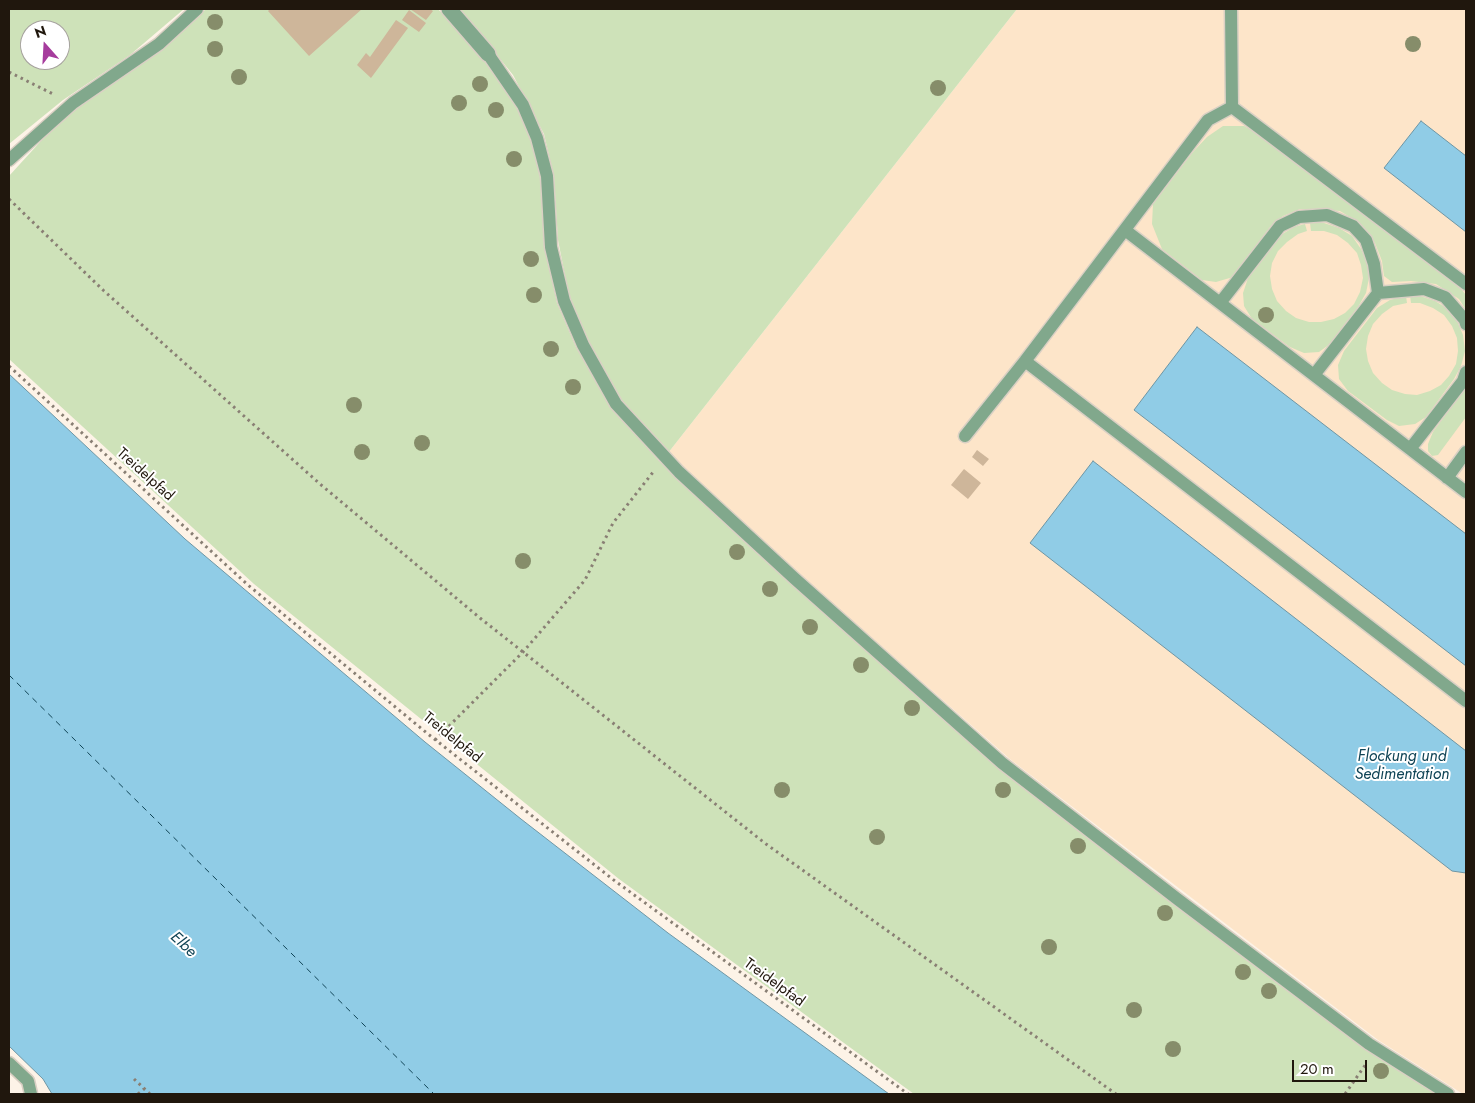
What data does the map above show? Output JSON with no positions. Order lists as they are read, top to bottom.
{
  "streets": {
    "path": ["Treidelpfad"]
  },
  "water": ["Flockung und Sedimentation", "Elbe"],
  "scale_bar": "20 m",
  "north": "top"
}
